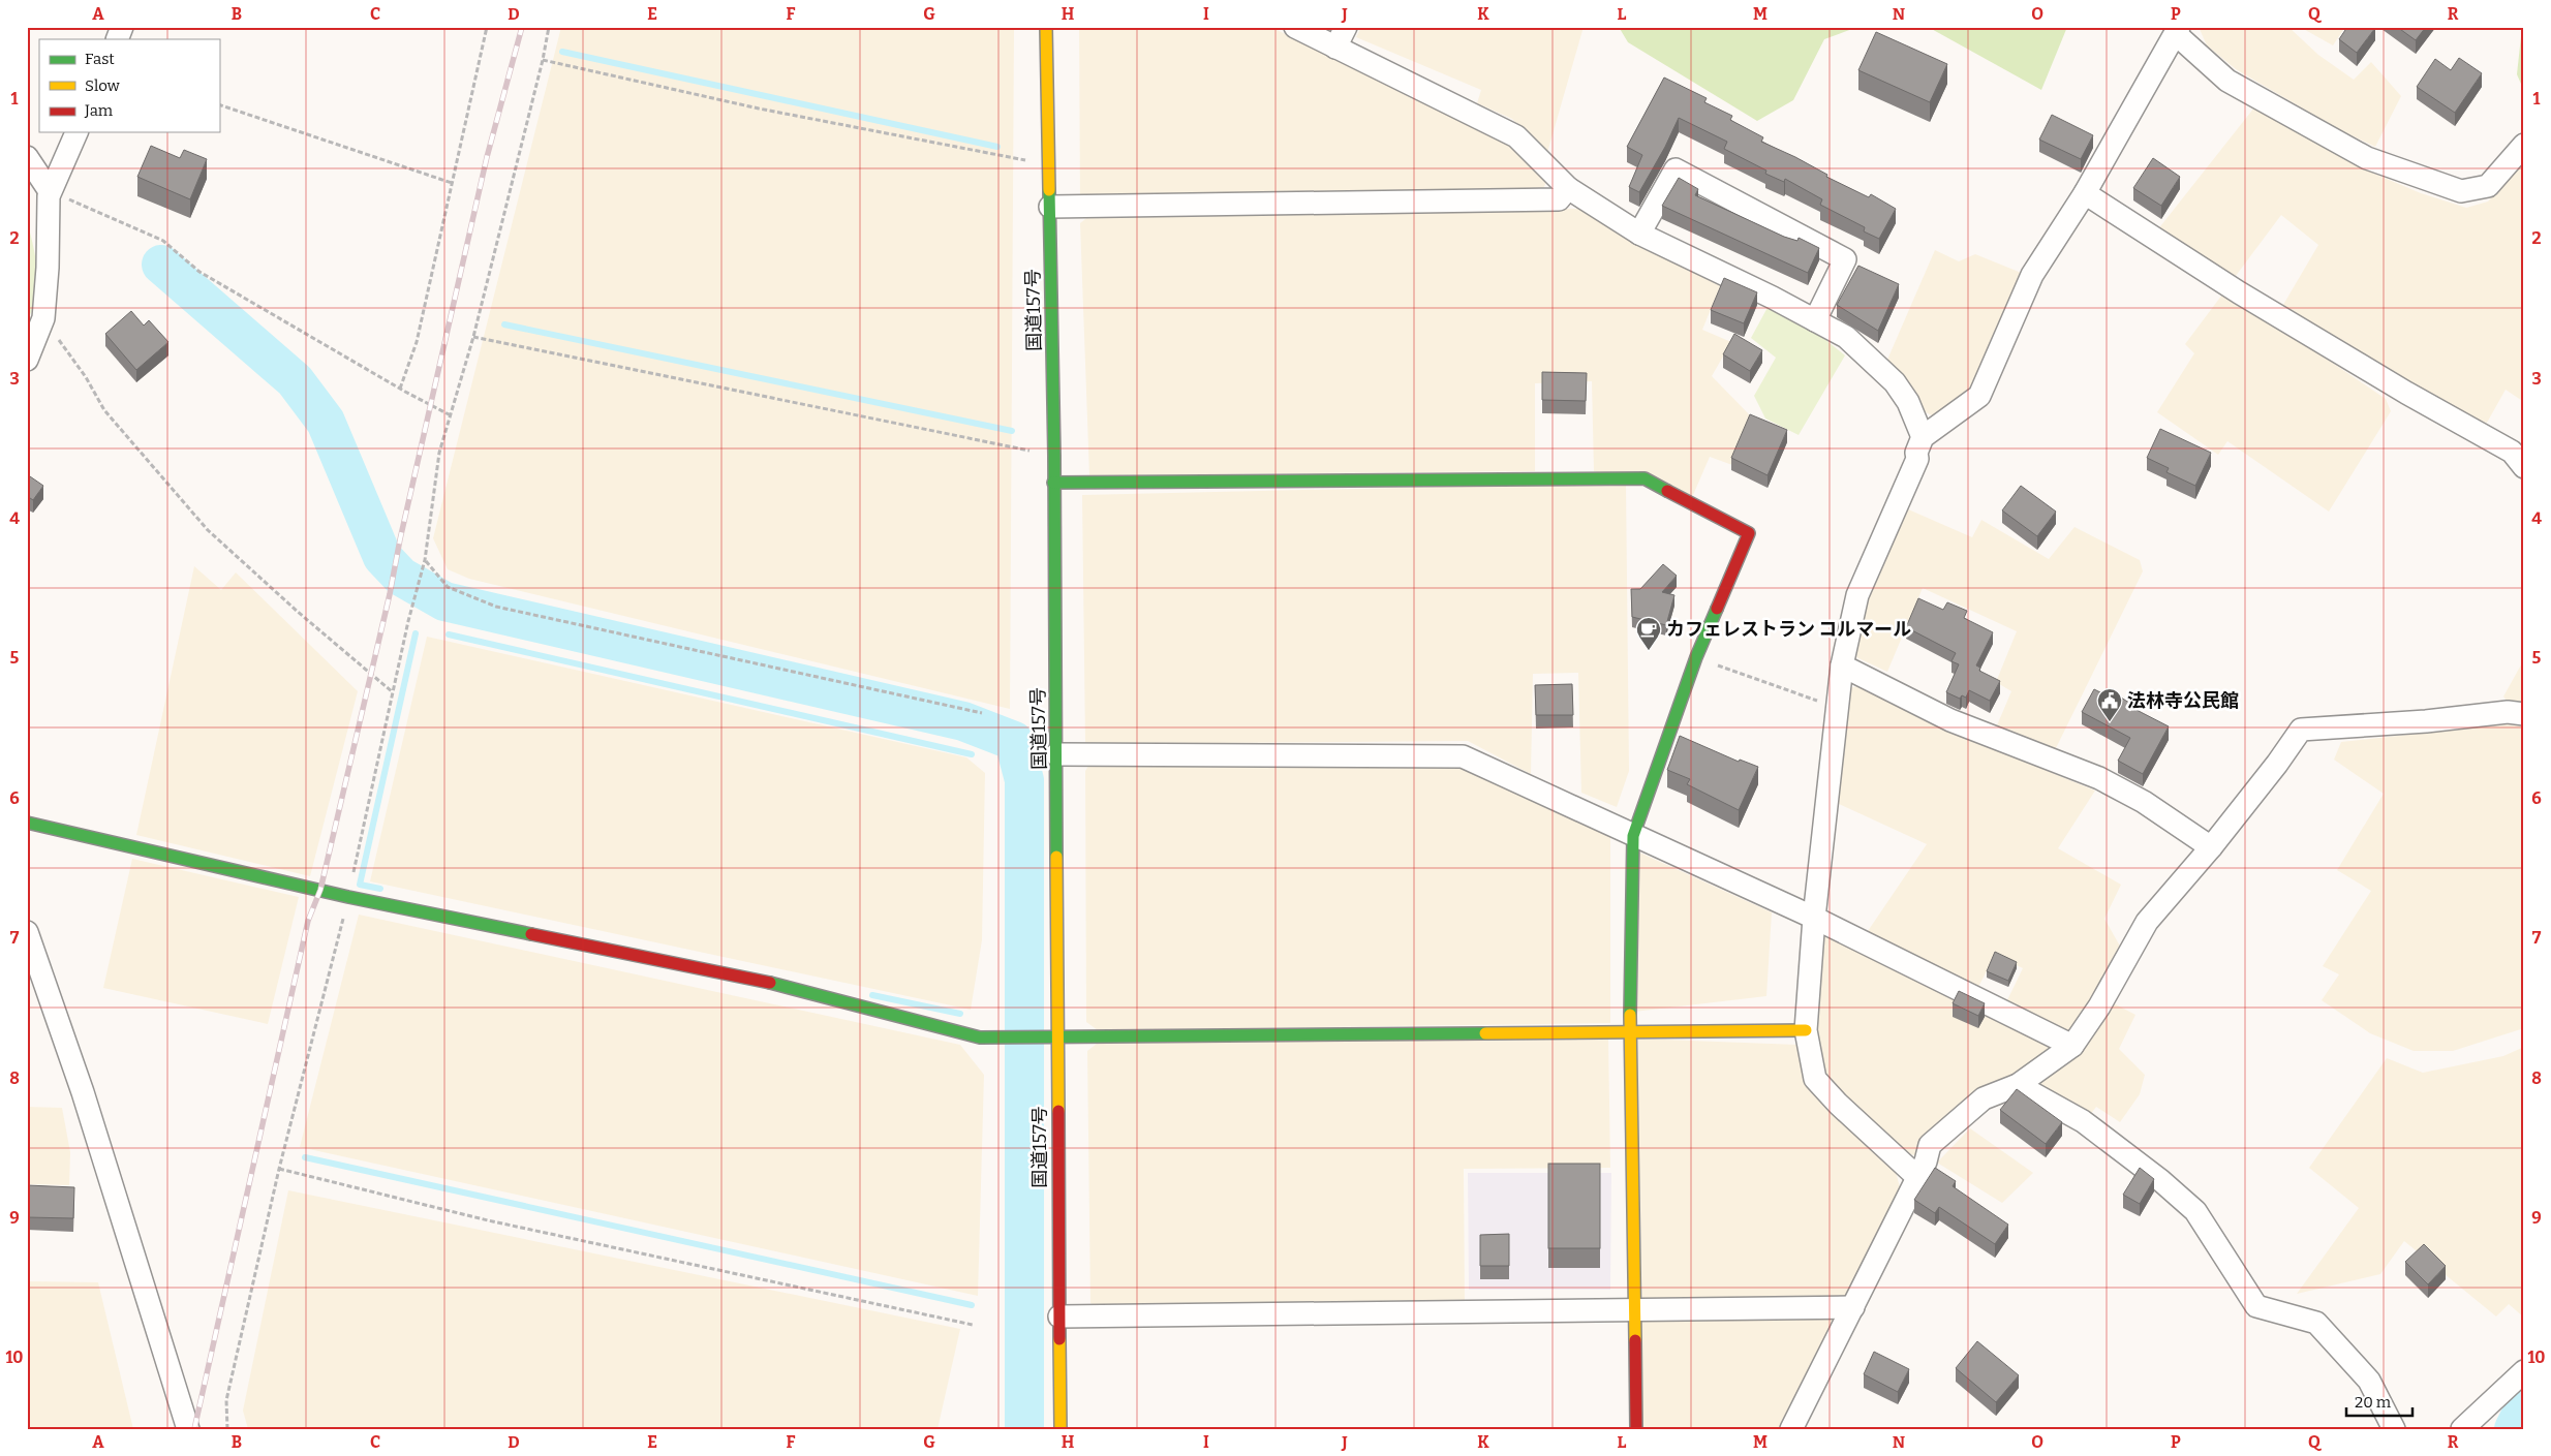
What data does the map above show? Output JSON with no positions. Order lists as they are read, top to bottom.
{
  "streets": {
    "main road": ["国道157号"]
  },
  "places": {
    "cafe": ["カフェレストラン コルマール"],
    "public building": ["法林寺公民館"]
  },
  "legend": ["Fast", "Slow", "Jam"],
  "scale_bar": "20 m",
  "grid": {
    "columns": [
      "A",
      "B",
      "C",
      "D",
      "E",
      "F",
      "G",
      "H",
      "I",
      "J",
      "K",
      "L",
      "M",
      "N",
      "O",
      "P",
      "Q",
      "R"
    ],
    "rows": [
      "1",
      "2",
      "3",
      "4",
      "5",
      "6",
      "7",
      "8",
      "9",
      "10"
    ]
  }
}
